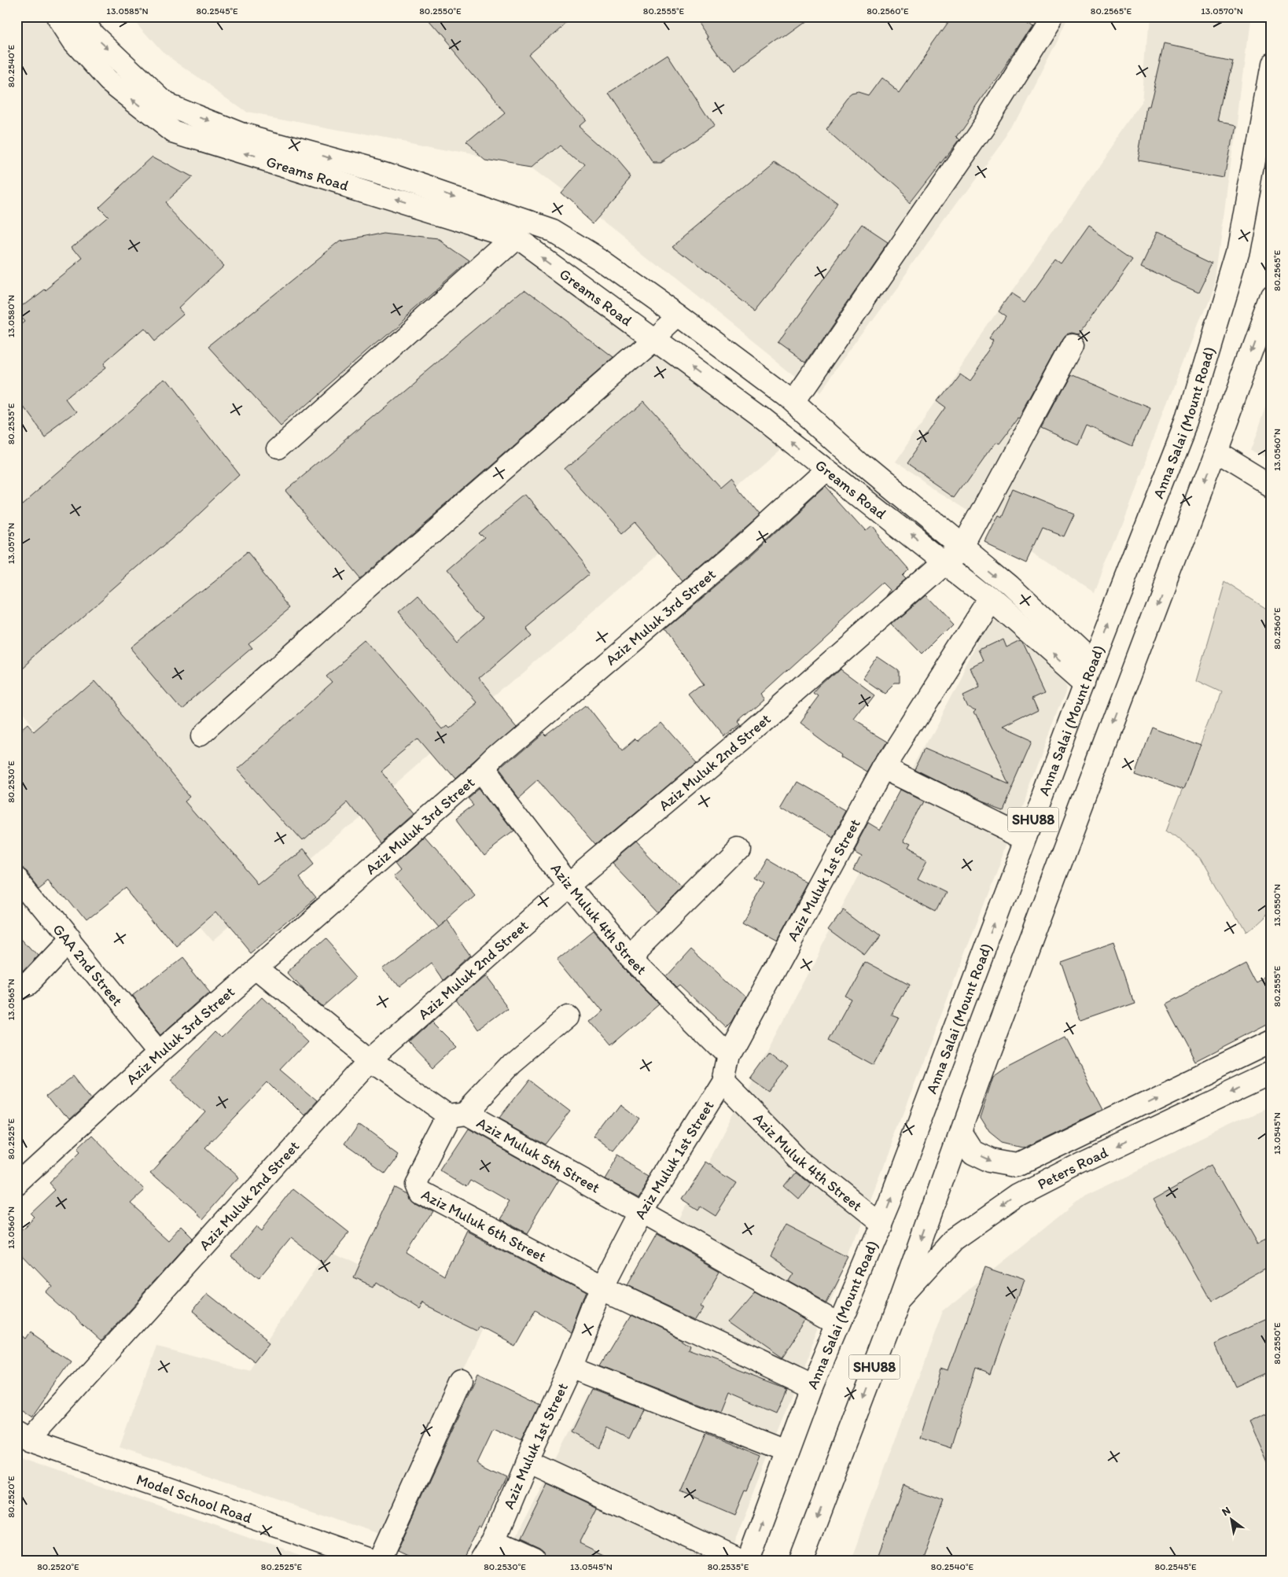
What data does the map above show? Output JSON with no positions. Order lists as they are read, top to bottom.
{
  "streets": {
    "street": [
      "Greams Road",
      "Anna Salai (Mount Road)",
      "Aziz Muluk 3rd Street",
      "Aziz Muluk 2nd Street",
      "SHU88",
      "Aziz Muluk 1st Street",
      "Aziz Muluk 4th Street",
      "GAA 2nd Street",
      "Aziz Muluk 5th Street",
      "Peters Road",
      "Aziz Muluk 6th Street",
      "Model School Road"
    ]
  },
  "crossings": [
    ["Greams Road", "Anna Salai (Mount Road)"],
    ["Greams Road", "Aziz Muluk 3rd Street"],
    ["Greams Road", "Aziz Muluk 2nd Street"],
    ["Greams Road", "Aziz Muluk 1st Street"],
    ["Anna Salai (Mount Road)", "Aziz Muluk 4th Street"],
    ["Anna Salai (Mount Road)", "Aziz Muluk 5th Street"],
    ["Aziz Muluk 3rd Street", "Aziz Muluk 4th Street"],
    ["Aziz Muluk 3rd Street", "GAA 2nd Street"],
    ["Aziz Muluk 3rd Street", "Aziz Muluk 5th Street"],
    ["Aziz Muluk 2nd Street", "Aziz Muluk 4th Street"],
    ["Aziz Muluk 2nd Street", "Aziz Muluk 5th Street"],
    ["Aziz Muluk 2nd Street", "Model School Road"],
    ["SHU88", "Peters Road"],
    ["Aziz Muluk 1st Street", "Aziz Muluk 4th Street"],
    ["Aziz Muluk 1st Street", "Aziz Muluk 5th Street"],
    ["Aziz Muluk 1st Street", "Aziz Muluk 6th Street"],
    ["Aziz Muluk 5th Street", "Aziz Muluk 6th Street"]
  ],
  "north": "top left",
  "coordinates": [
    "13.0585°N",
    "80.2545°E",
    "80.2550°E",
    "80.2555°E",
    "80.2560°E",
    "80.2565°E",
    "13.0570°N",
    "80.2540°E",
    "13.0580°N",
    "80.2535°E",
    "13.0560°N",
    "13.0575°N",
    "80.2530°E",
    "13.0550°N",
    "13.0565°N",
    "13.0545°N",
    "80.2525°E",
    "80.2520°E"
  ]
}
